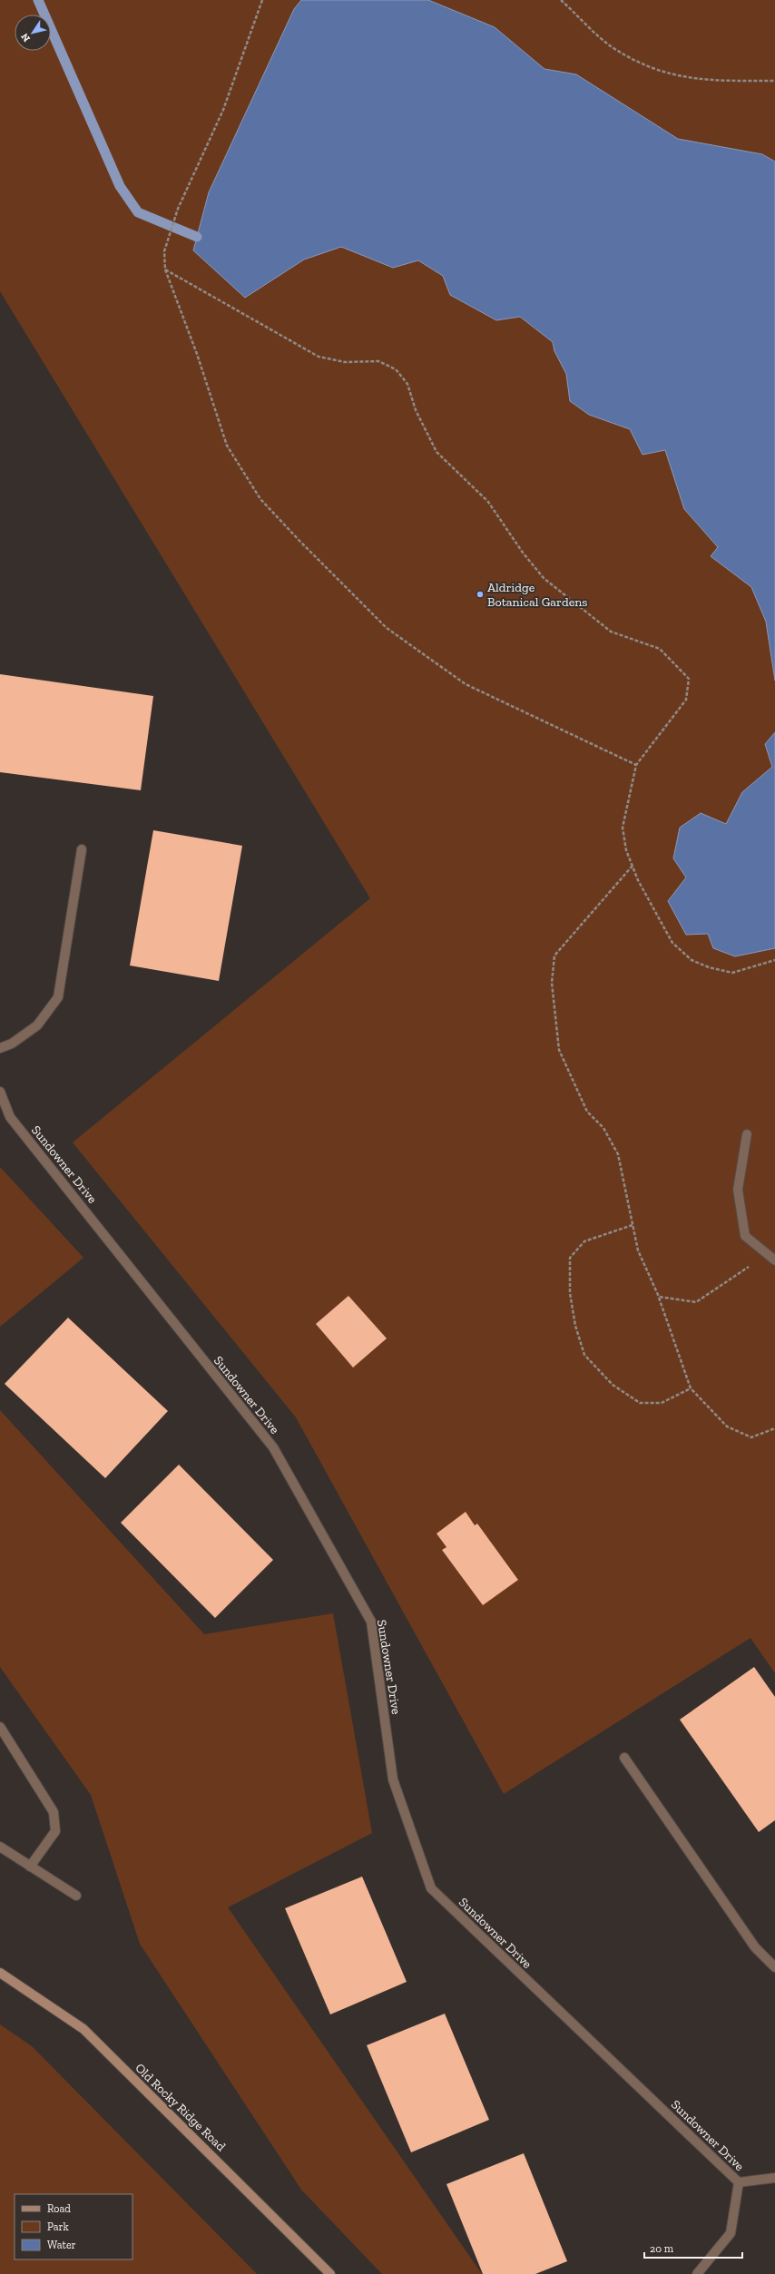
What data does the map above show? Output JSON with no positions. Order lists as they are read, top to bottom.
{
  "streets": {
    "street": ["Old Rocky Ridge Road"],
    "lane": ["Sundowner Drive"]
  },
  "places": ["Aldridge Botanical Gardens"],
  "legend": ["Road", "Park", "Water"],
  "scale_bar": "20 m",
  "north": "bottom left"
}
